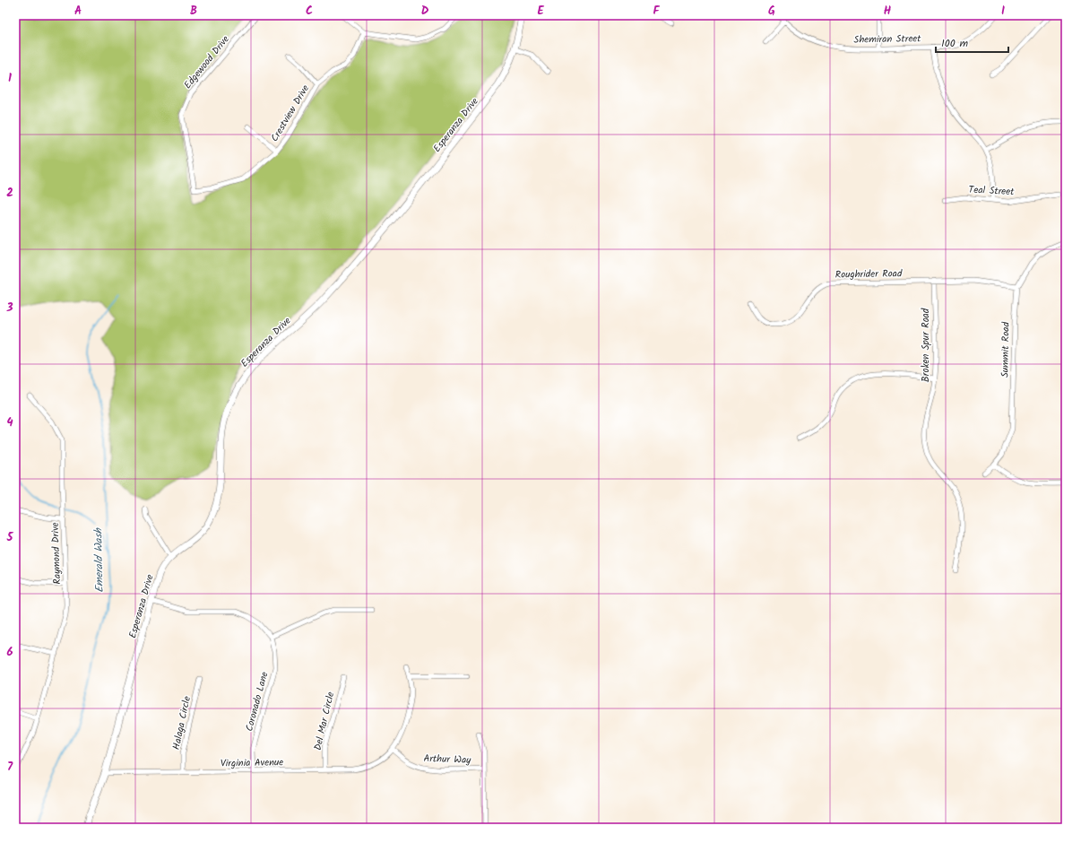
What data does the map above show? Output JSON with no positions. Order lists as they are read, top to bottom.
{
  "streets": {
    "main road": ["Esperanza Drive"],
    "street": [
      "Shemiran Street",
      "Edgewood Drive",
      "Crestview Drive",
      "Teal Street",
      "Roughrider Road",
      "Broken Spur Road",
      "Summit Road",
      "Raymond Drive",
      "Coronado Lane",
      "Del Mar Circle",
      "Halaga Circle",
      "Arthur Way",
      "Virginia Avenue"
    ]
  },
  "crossings": [
    ["Edgewood Drive", "Crestview Drive"],
    ["Esperanza Drive", "Virginia Avenue"],
    ["Roughrider Road", "Broken Spur Road"],
    ["Roughrider Road", "Summit Road"],
    ["Coronado Lane", "Virginia Avenue"],
    ["Del Mar Circle", "Virginia Avenue"],
    ["Halaga Circle", "Virginia Avenue"],
    ["Arthur Way", "Virginia Avenue"]
  ],
  "water": ["Emerald Wash"],
  "scale_bar": "100 m",
  "grid": {
    "columns": [
      "A",
      "B",
      "C",
      "D",
      "E",
      "F",
      "G",
      "H",
      "I"
    ],
    "rows": [
      "1",
      "2",
      "3",
      "4",
      "5",
      "6",
      "7"
    ]
  }
}
